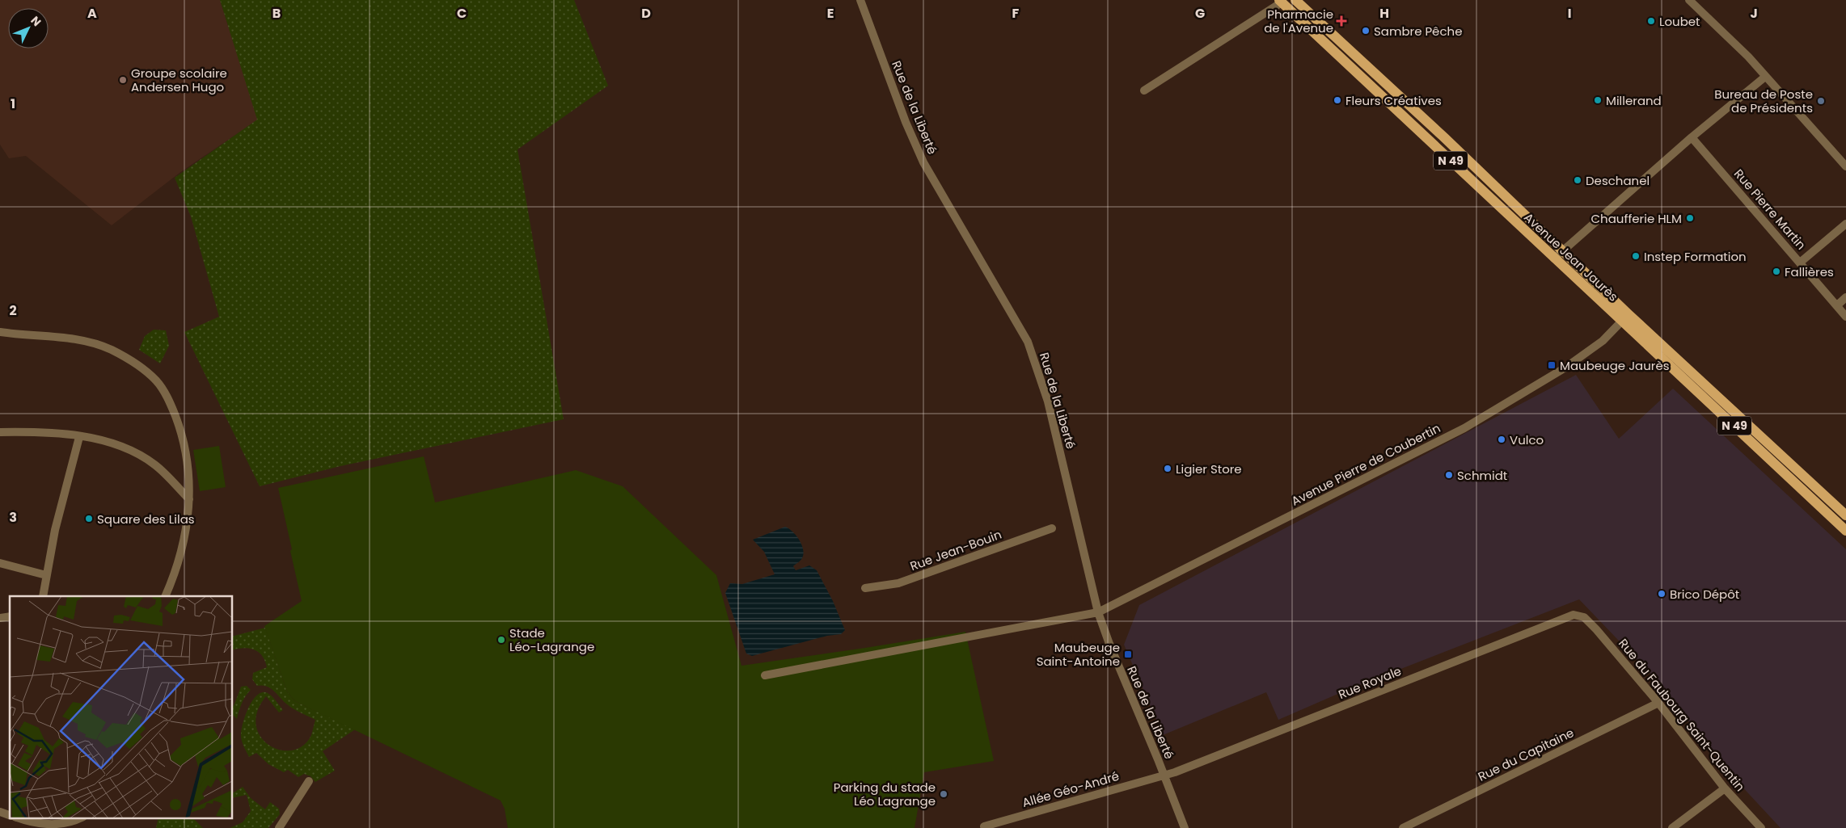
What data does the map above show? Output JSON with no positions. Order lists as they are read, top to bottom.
{
  "streets": {
    "main road": ["N 49", "Avenue Jean Jaurès"],
    "street": [
      "Rue de la Liberté",
      "Rue Pierre Martin",
      "Avenue Pierre de Coubertin",
      "Rue Jean-Bouin",
      "Rue Royale",
      "Rue du Faubourg Saint-Quentin",
      "Rue du Capitaine",
      "Allée Géo-André"
    ]
  },
  "crossings": [
    ["Rue de la Liberté", "Avenue Pierre de Coubertin"],
    ["Rue de la Liberté", "Rue Royale"],
    ["Rue de la Liberté", "Allée Géo-André"],
    ["Avenue Jean Jaurès", "Avenue Pierre de Coubertin"],
    ["Rue Royale", "Rue du Faubourg Saint-Quentin"],
    ["Rue Royale", "Allée Géo-André"],
    ["Rue du Faubourg Saint-Quentin", "Rue du Capitaine"]
  ],
  "places": {
    "health": ["Pharmacie de l'Avenue"],
    "other": [
      "Loubet",
      "Sambre Pêche",
      "Groupe scolaire Andersen Hugo",
      "Fleurs Créatives",
      "Millerand",
      "Bureau de Poste de Présidents",
      "Deschanel",
      "Chaufferie HLM",
      "Instep Formation",
      "Fallières",
      "Vulco",
      "Ligier Store",
      "Schmidt",
      "Square des Lilas",
      "Brico Dépôt",
      "Stade Léo-Lagrange",
      "Parking du stade Léo Lagrange"
    ],
    "transit": ["Maubeuge Jaurès", "Maubeuge Saint-Antoine"]
  },
  "north": "top right",
  "grid": {
    "columns": [
      "A",
      "B",
      "C",
      "D",
      "E",
      "F",
      "G",
      "H",
      "I",
      "J"
    ],
    "rows": ["1", "2", "3"]
  }
}
